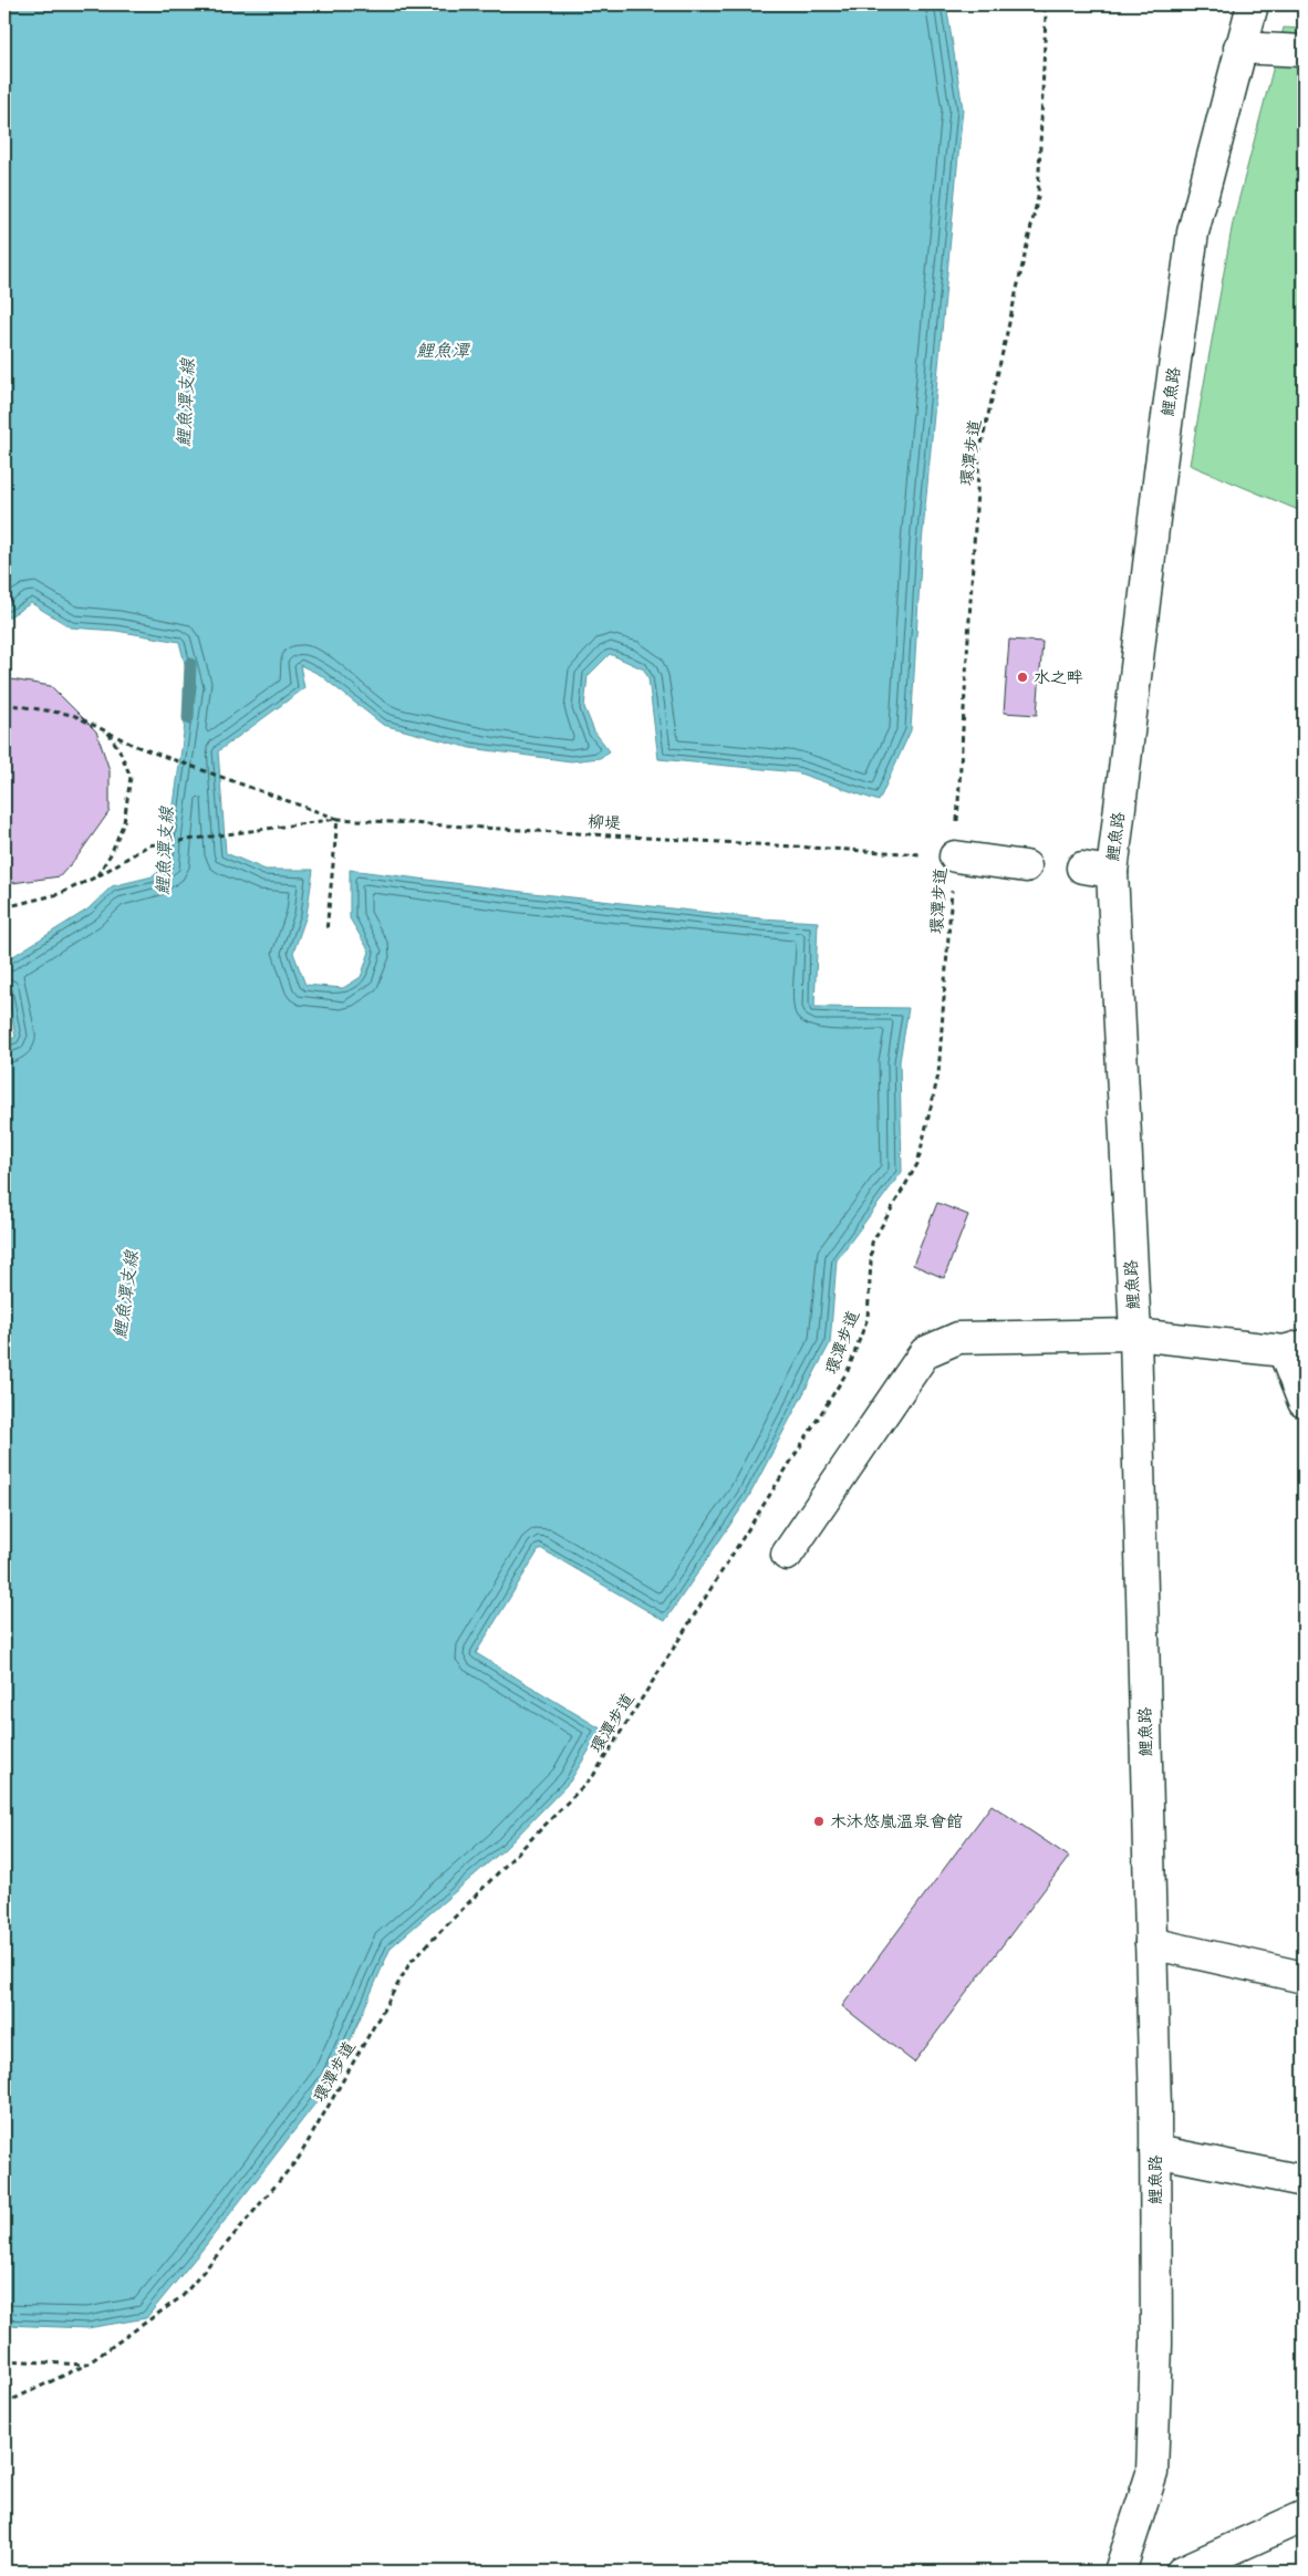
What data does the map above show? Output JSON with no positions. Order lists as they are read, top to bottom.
{
  "streets": {
    "street": ["鯉魚路"],
    "path": ["環潭步道", "柳堤"]
  },
  "crossings": [
    ["環潭步道", "柳堤"]
  ],
  "water": ["鯉魚潭", "鯉魚潭支線"],
  "places": ["水之畔", "木沐悠嵐溫泉會館"]
}
